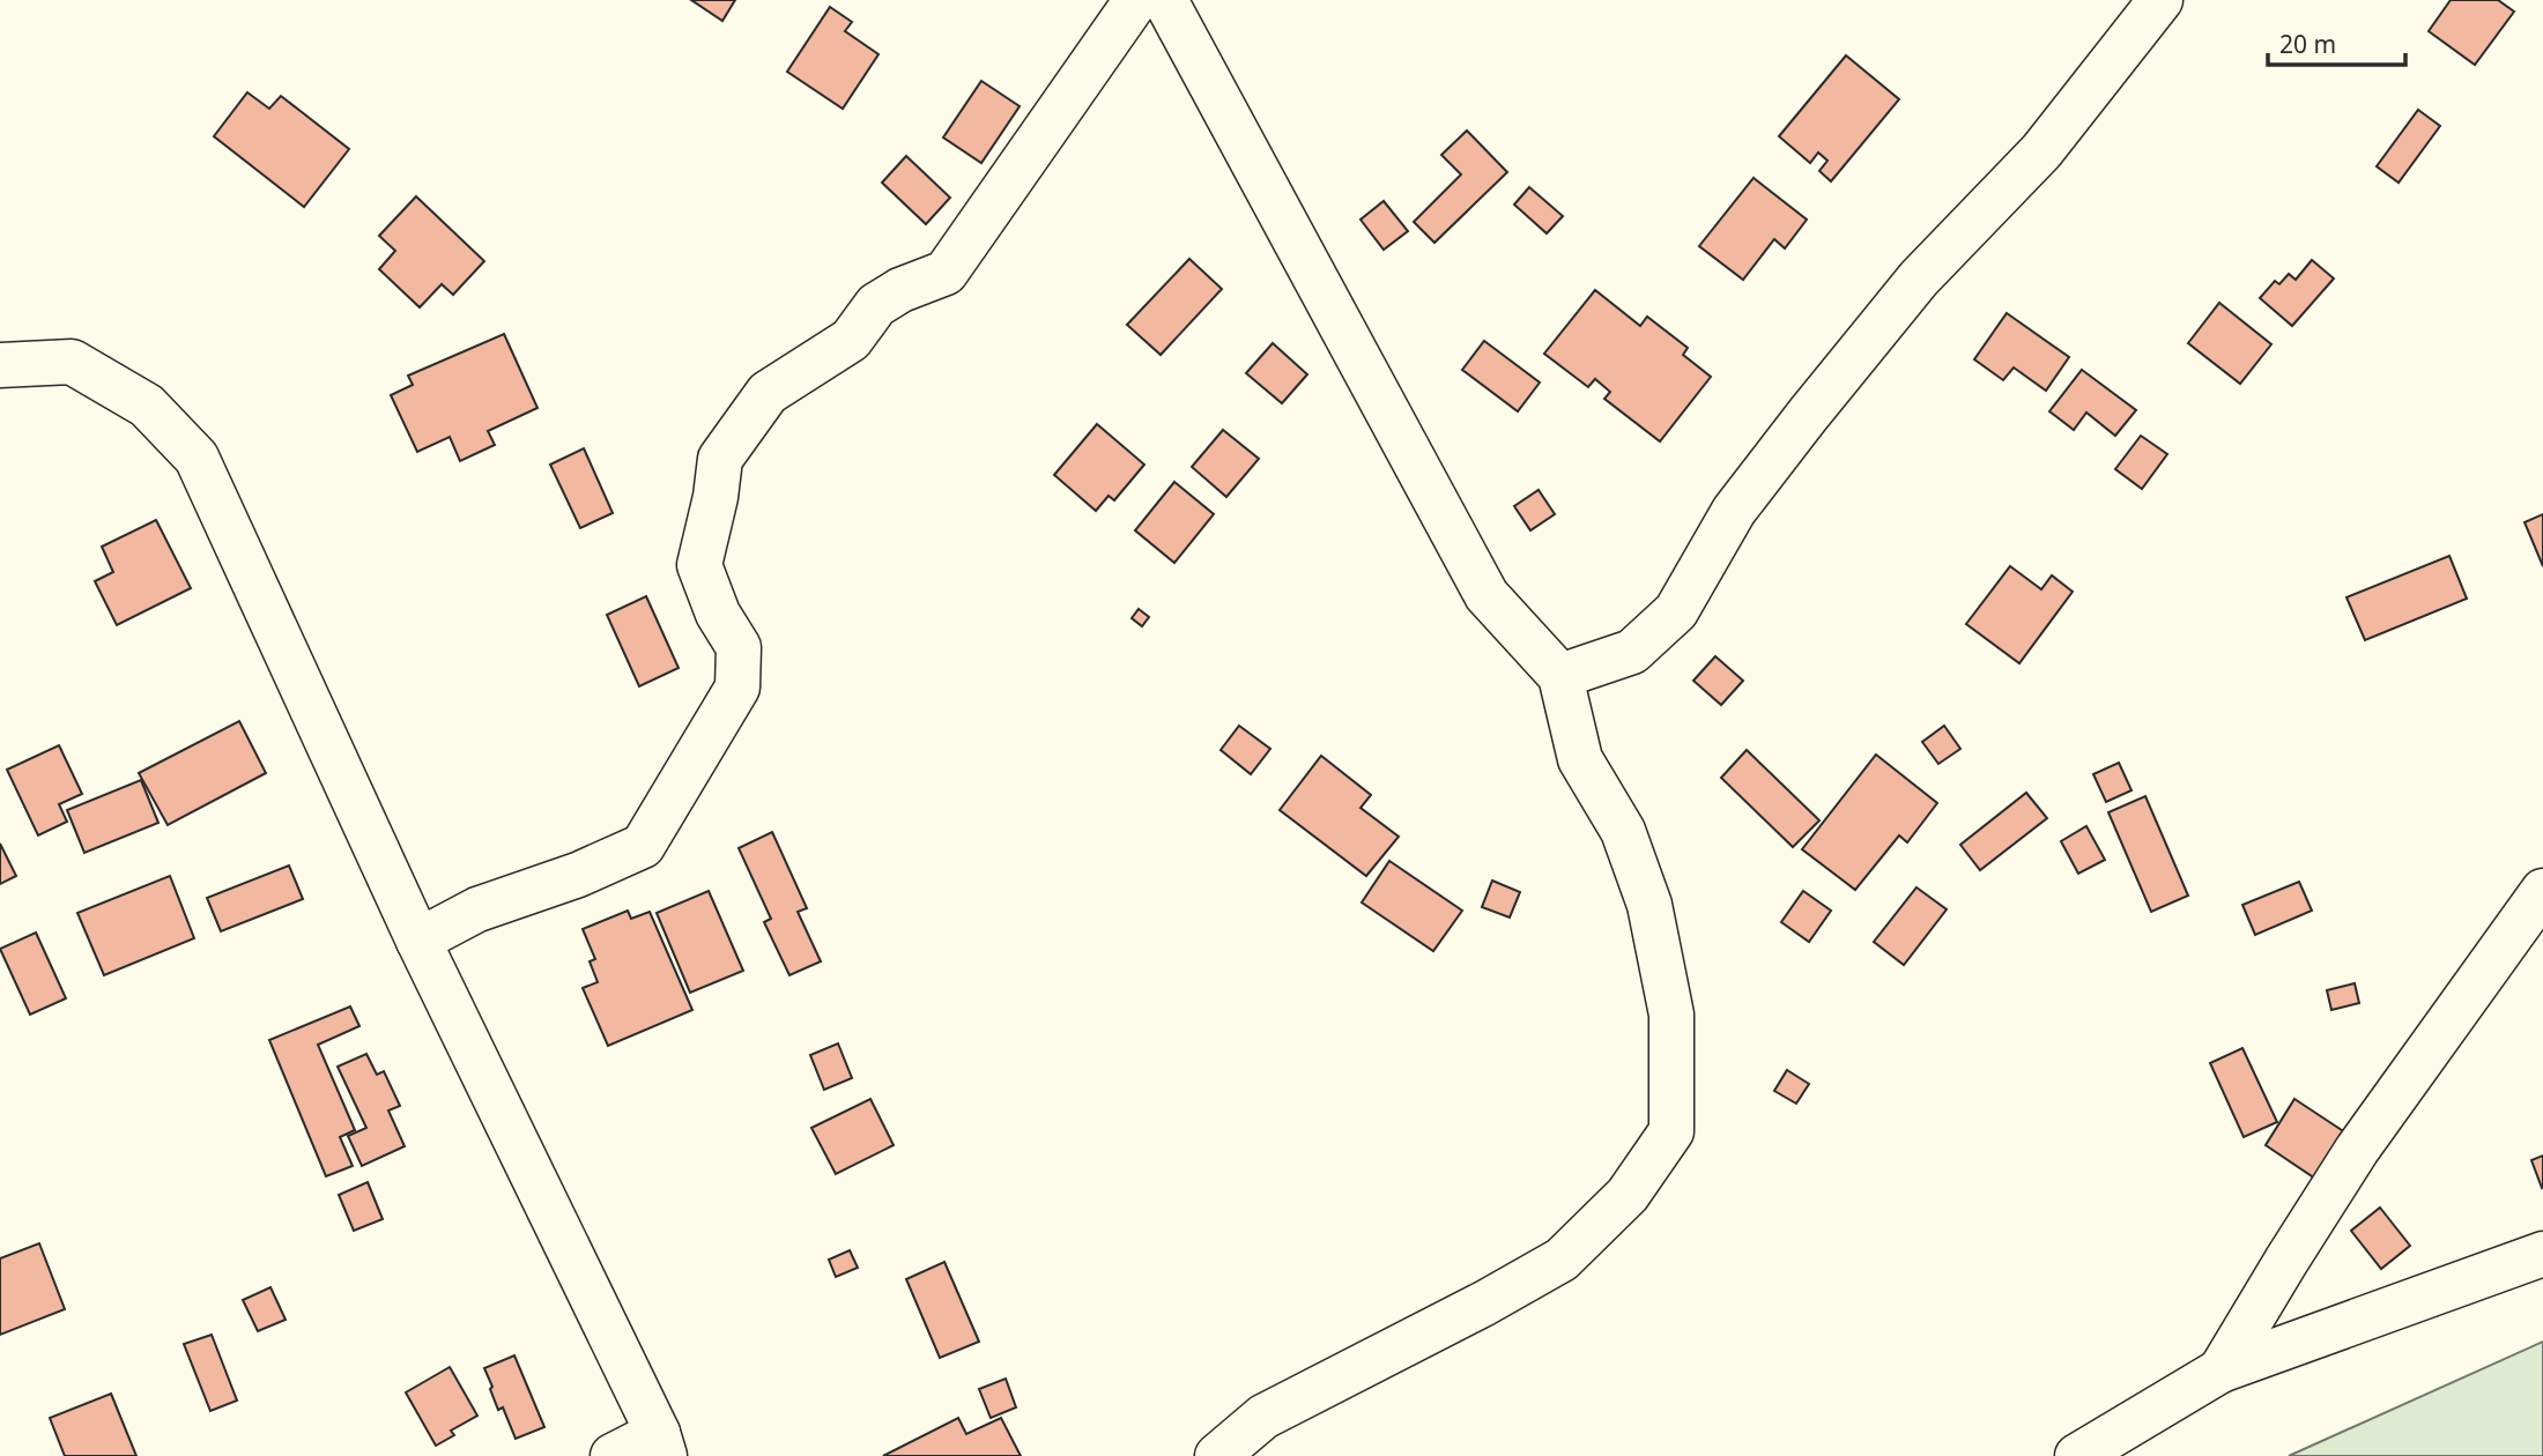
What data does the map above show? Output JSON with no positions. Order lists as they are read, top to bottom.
{
  "scale_bar": "20 m"
}
